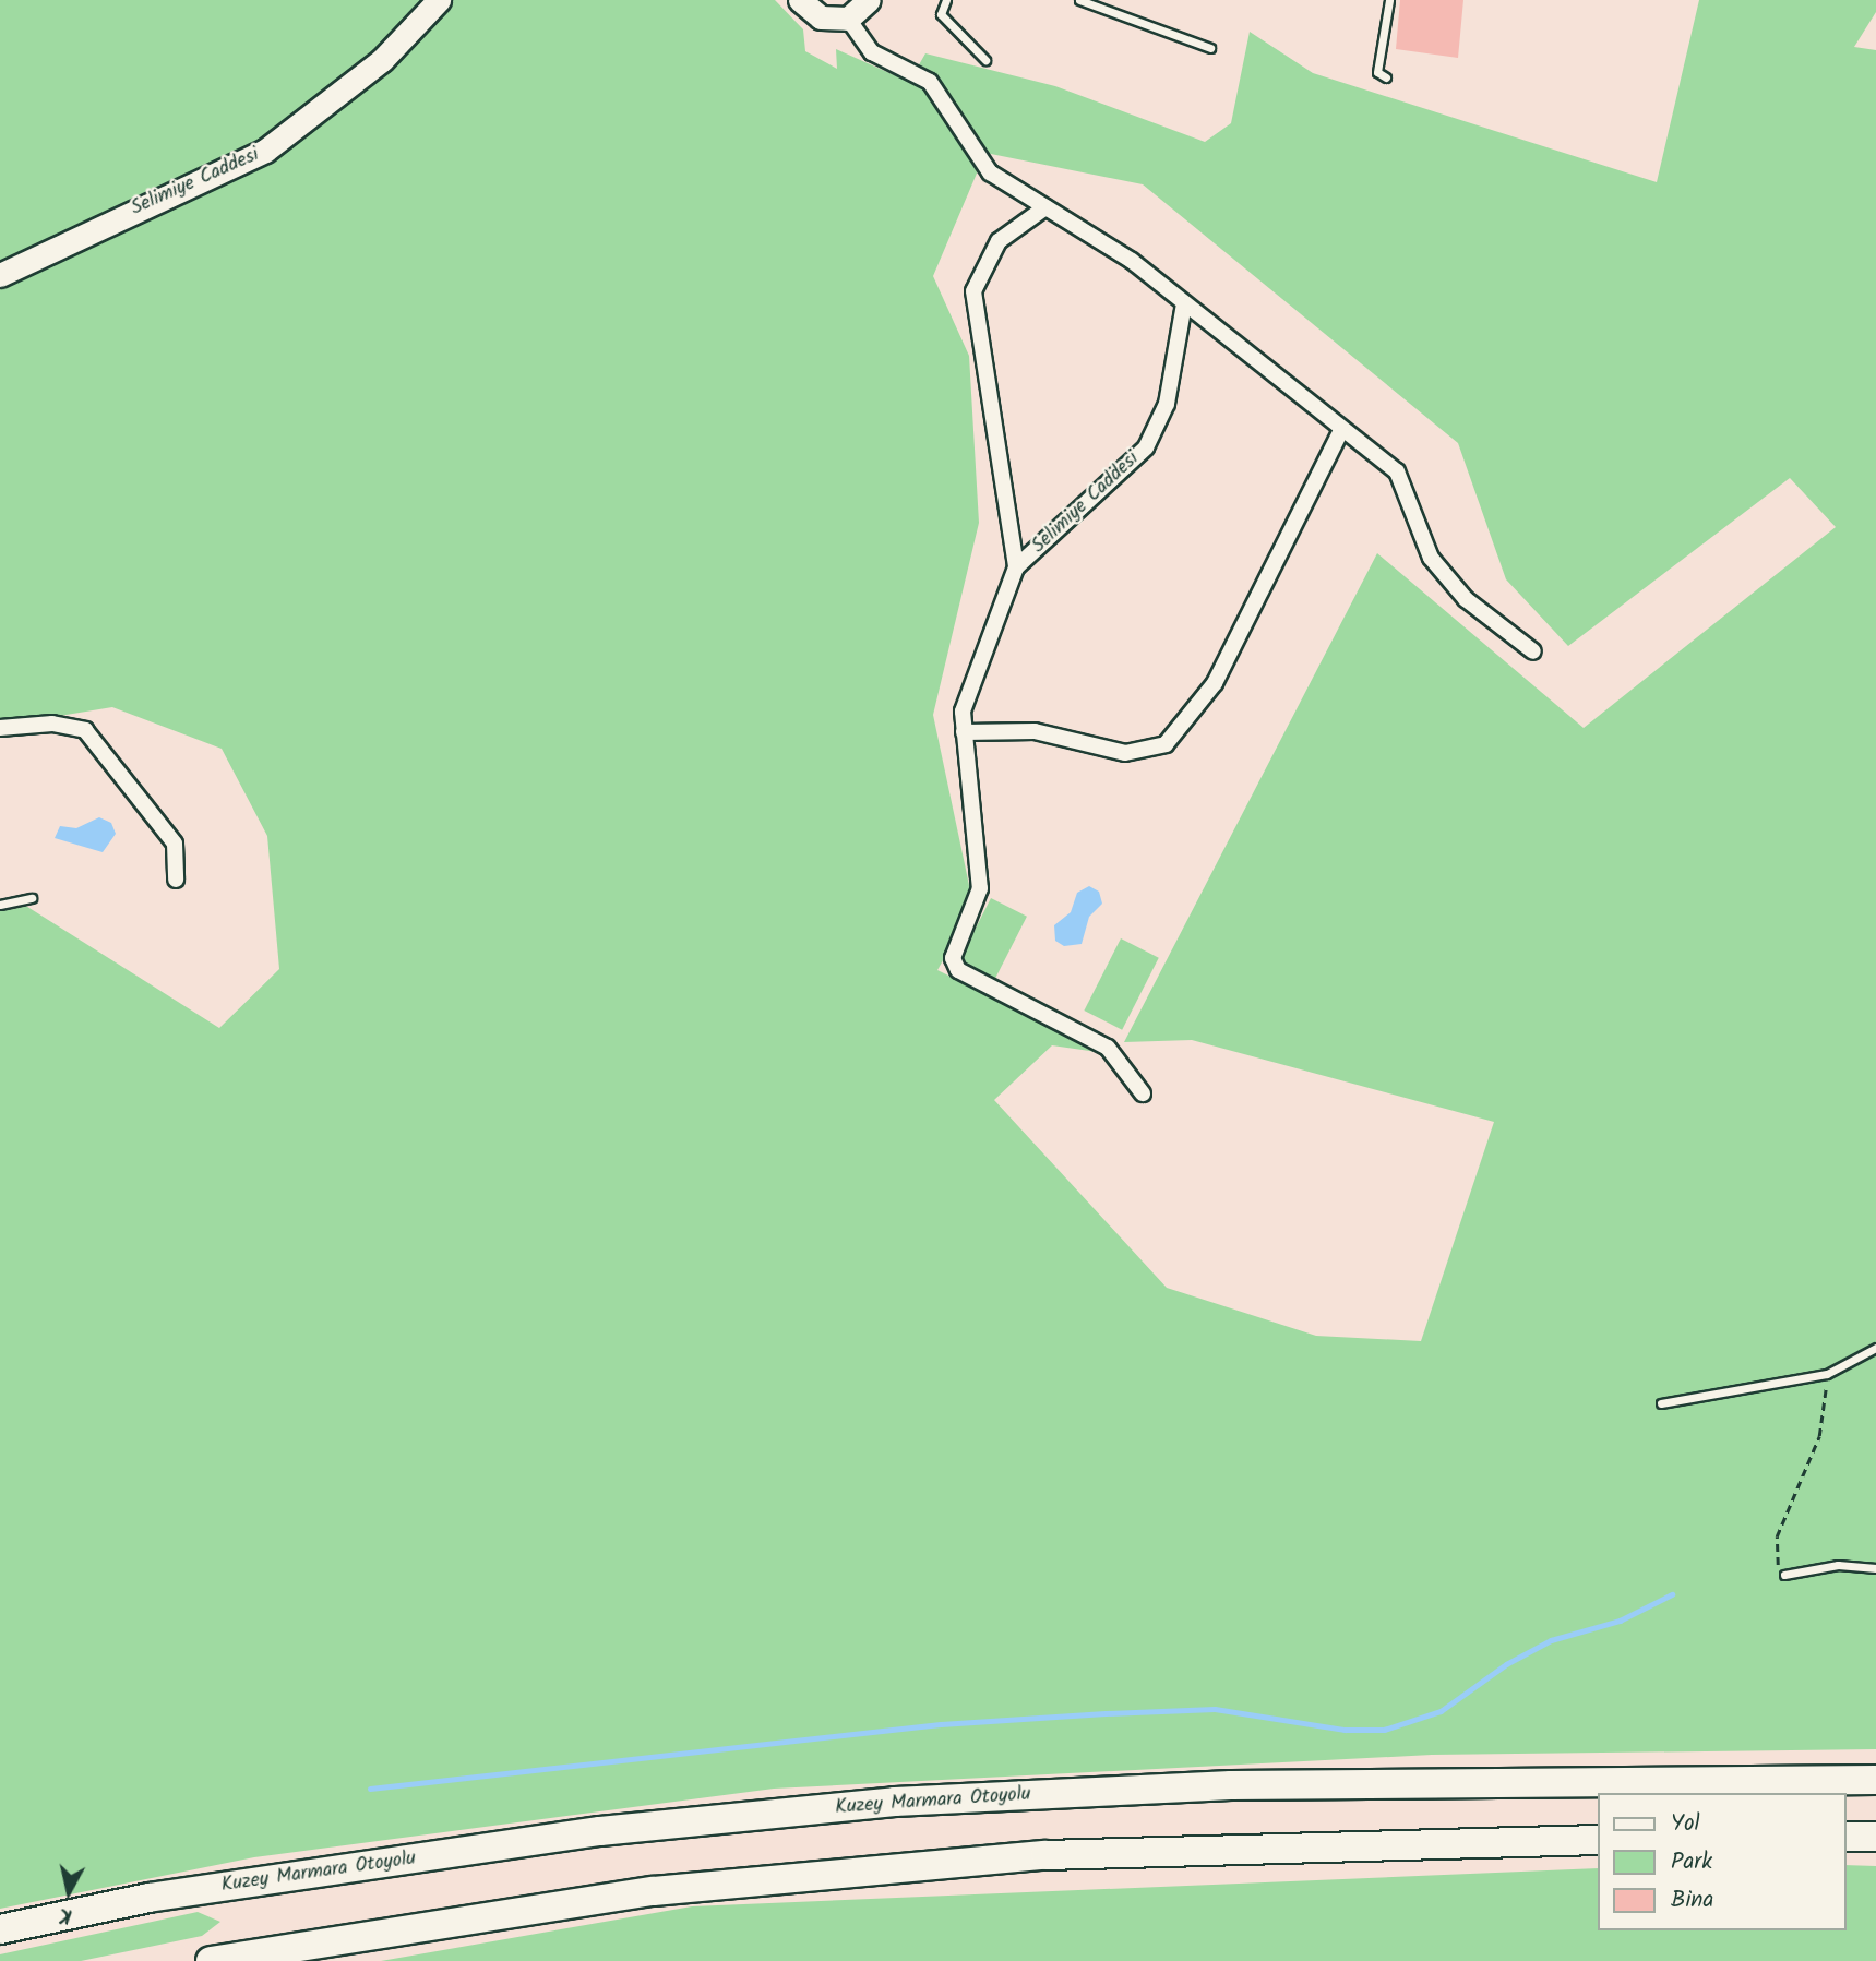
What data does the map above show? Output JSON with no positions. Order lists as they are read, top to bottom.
{
  "streets": {
    "highway": ["Kuzey Marmara Otoyolu"],
    "street": ["Selimiye Caddesi"]
  },
  "legend": ["Yol", "Park", "Bina"],
  "north": "bottom"
}
